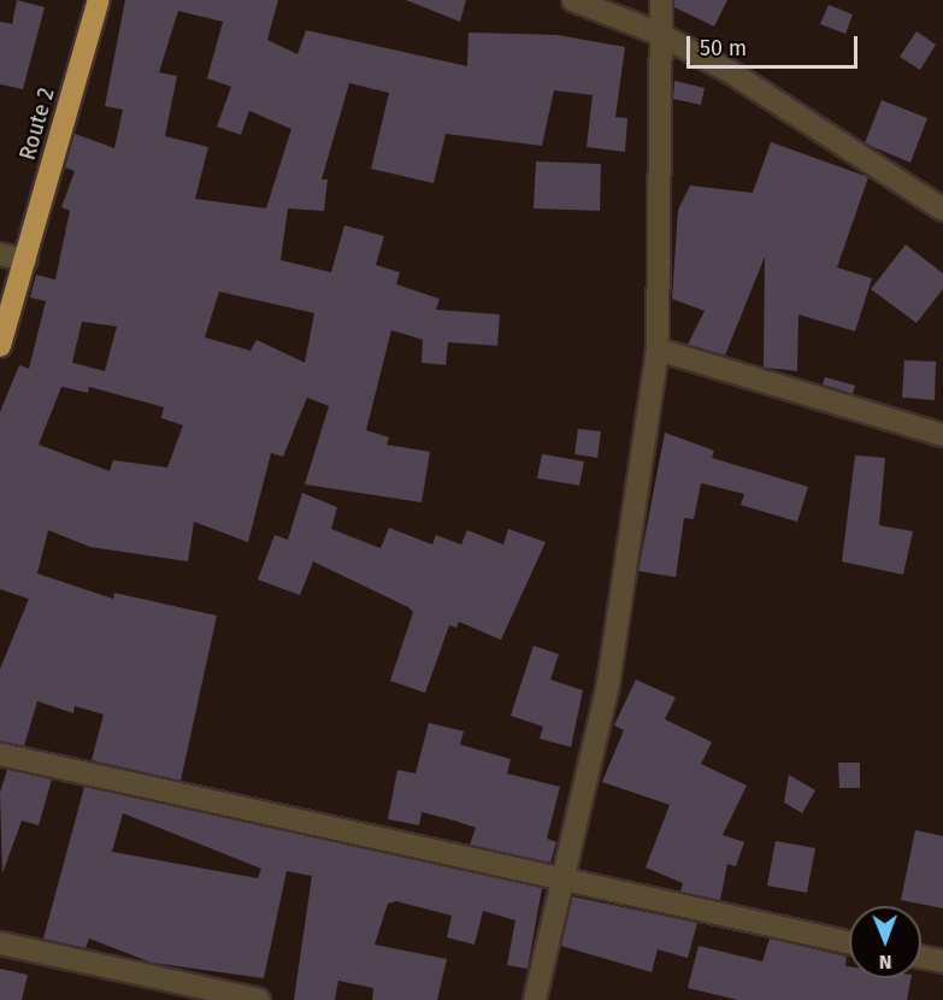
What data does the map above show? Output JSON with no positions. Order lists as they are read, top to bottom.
{
  "streets": {
    "highway": ["Route 2"]
  },
  "scale_bar": "50 m",
  "north": "bottom"
}
